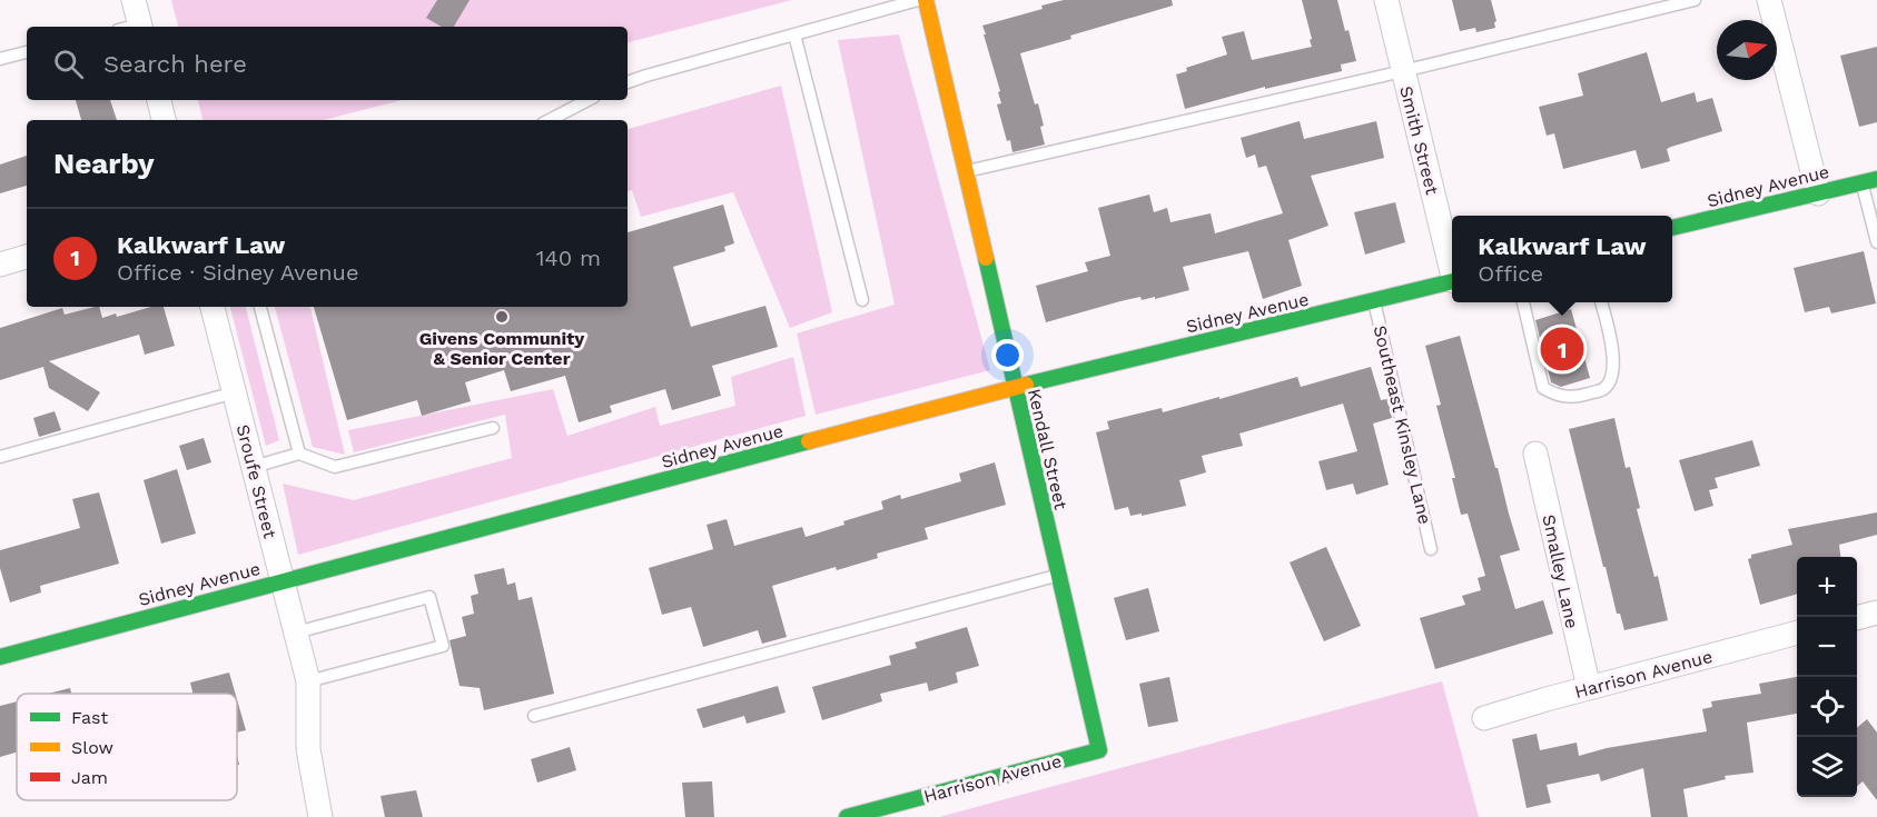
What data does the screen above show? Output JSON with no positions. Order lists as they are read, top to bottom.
{
  "streets": {
    "main road": ["Sidney Avenue", "Kendall Street", "Harrison Avenue"],
    "street": ["Smith Street", "Sroufe Street", "Smalley Lane"],
    "lane": ["Southeast Kinsley Lane"]
  },
  "crossings": [
    ["Sidney Avenue", "Southeast Kinsley Lane"],
    ["Sidney Avenue", "Kendall Street"],
    ["Sidney Avenue", "Sroufe Street"],
    ["Kendall Street", "Harrison Avenue"],
    ["Smalley Lane", "Harrison Avenue"]
  ],
  "places": ["Givens Community & Senior Center"],
  "legend": ["Fast", "Slow", "Jam"],
  "north": "right",
  "page": {
    "search": "Search here",
    "heading": "Nearby",
    "list": [
      {
        "mark": "1",
        "name": "Kalkwarf Law",
        "note": "Office · Sidney Avenue",
        "value": "140 m"
      }
    ],
    "popup": ["Kalkwarf Law", "Office"],
    "pins": "1",
    "map_buttons": ["+", "−"]
  }
}
